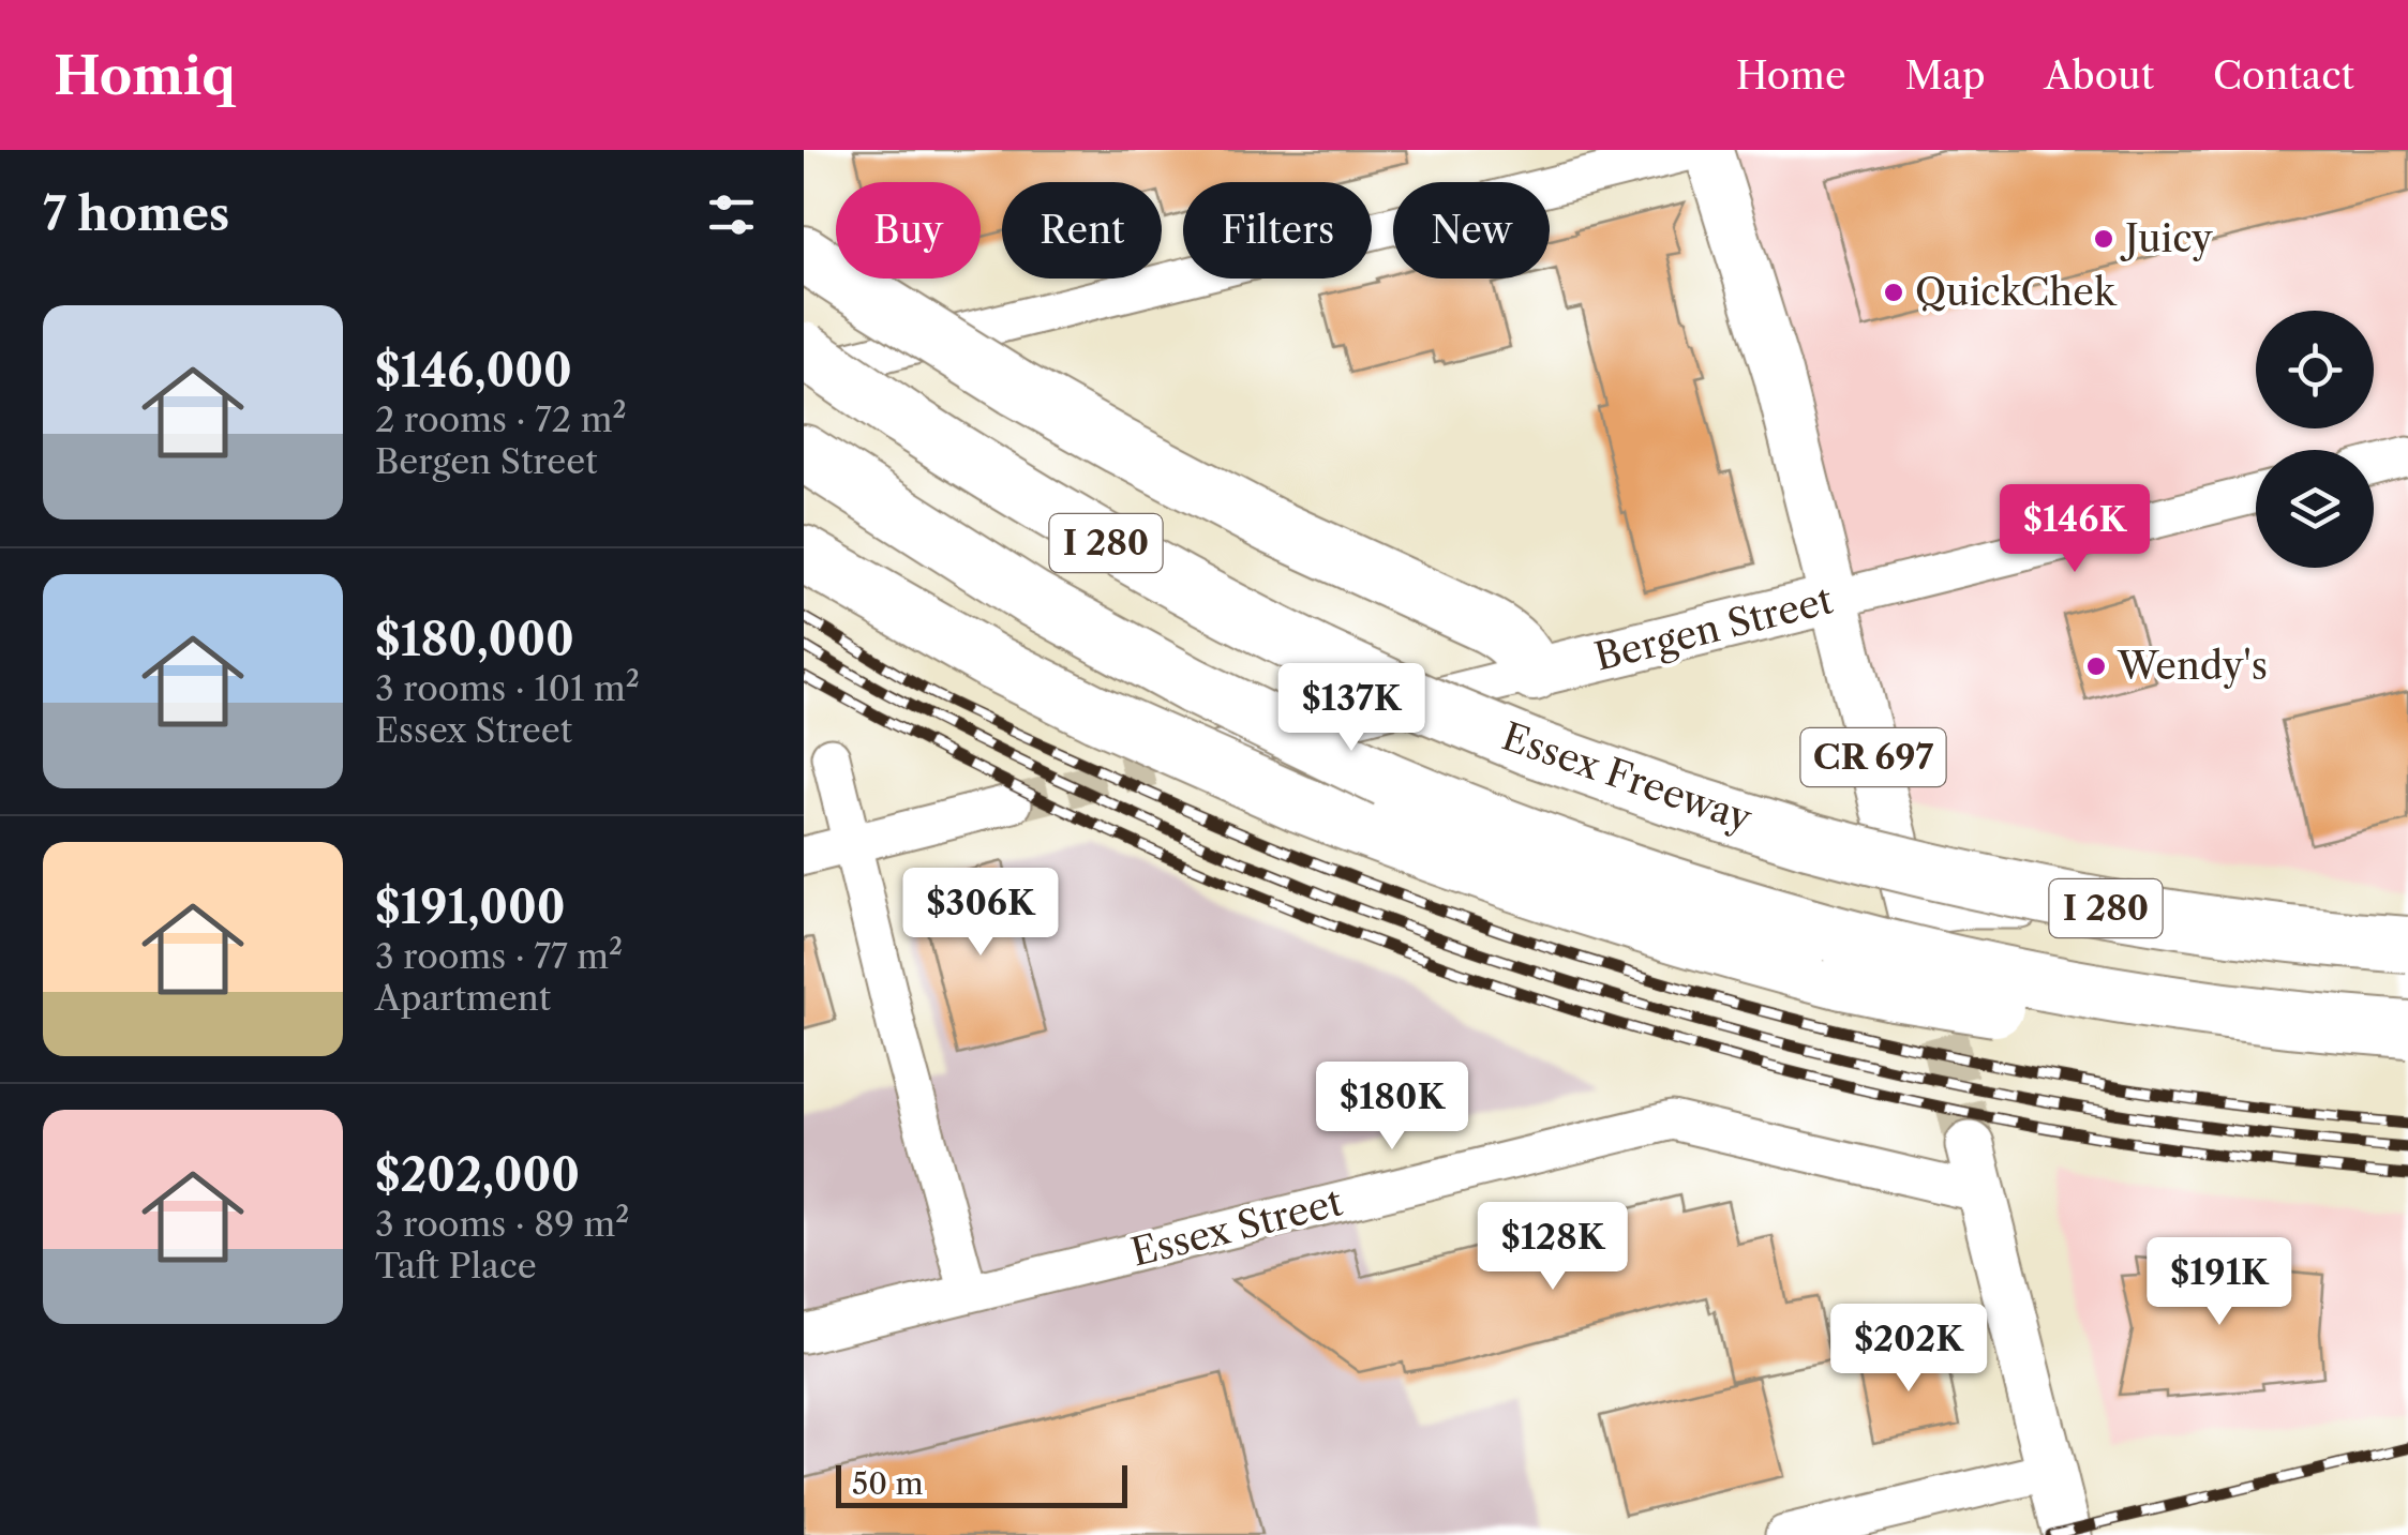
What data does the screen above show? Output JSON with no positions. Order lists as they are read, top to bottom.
{
  "streets": {
    "highway": ["I 280", "Essex Freeway"],
    "main road": ["Bergen Street", "CR 697"],
    "street": ["Essex Street"]
  },
  "crossings": [
    ["Bergen Street", "CR 697"]
  ],
  "places": ["Juicy", "QuickChek", "Wendy's"],
  "scale_bar": "50 m",
  "page": {
    "header": "Homiq",
    "nav": [
      "Home",
      "Map",
      "About",
      "Contact"
    ],
    "heading": "7 homes",
    "chip": [
      "Buy",
      "Rent",
      "Filters",
      "New"
    ],
    "list": [
      {
        "name": "$146,000",
        "note": "2 rooms · 72 m² · Bergen Street"
      },
      {
        "name": "$180,000",
        "note": "3 rooms · 101 m² · Essex Street"
      },
      {
        "name": "$191,000",
        "note": "3 rooms · 77 m² · Apartment"
      },
      {
        "name": "$202,000",
        "note": "3 rooms · 89 m² · Taft Place"
      }
    ],
    "price": [
      "$146K",
      "$137K",
      "$306K",
      "$180K",
      "$128K",
      "$191K",
      "$202K"
    ],
    "scale": "50 m"
  }
}
